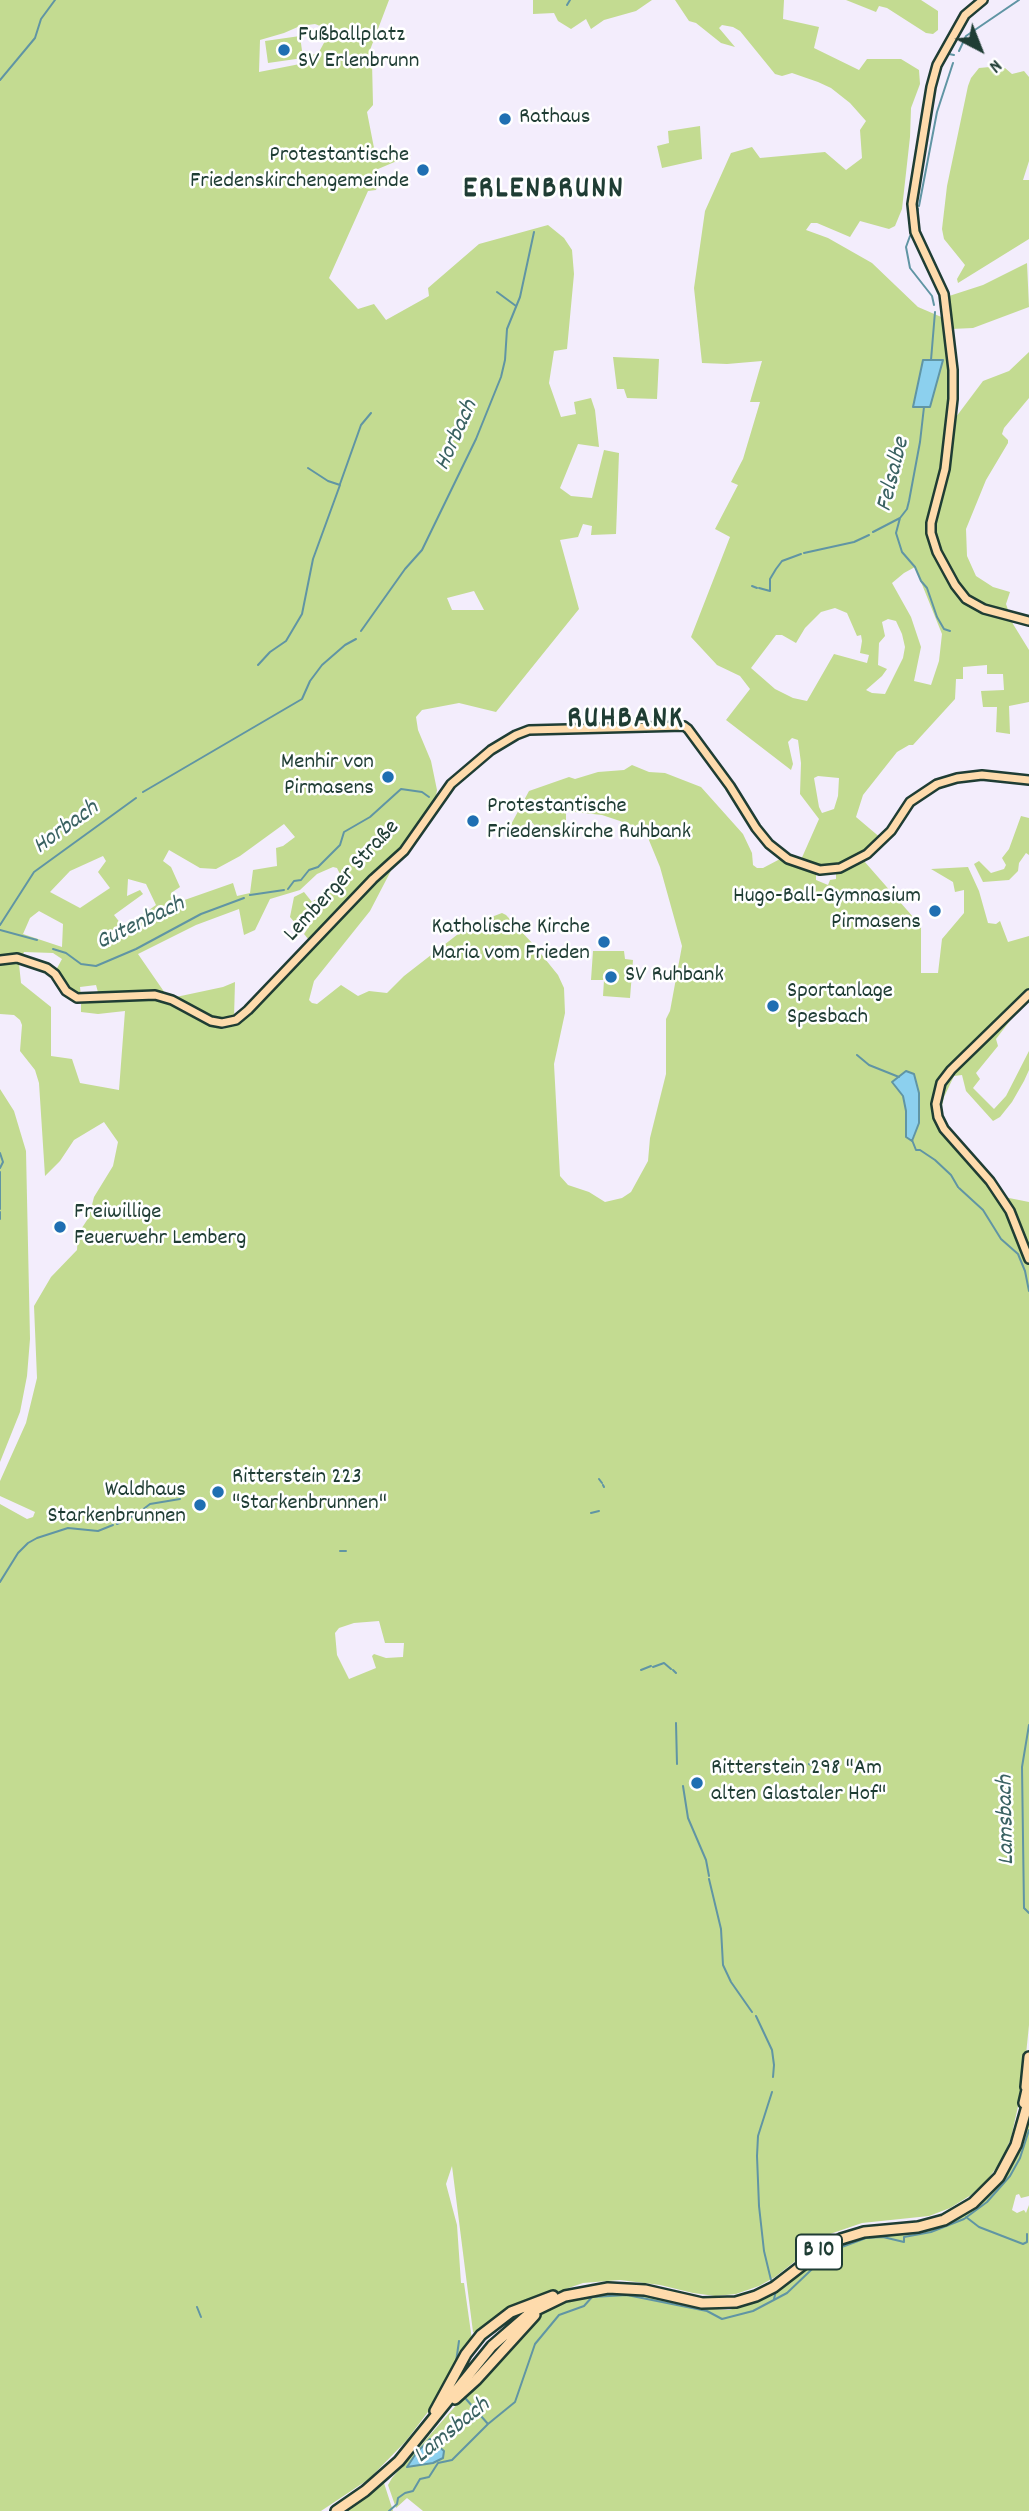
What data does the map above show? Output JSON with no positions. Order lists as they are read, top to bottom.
{
  "streets": {
    "highway": ["B 10"],
    "main road": ["Lemberger Straße"]
  },
  "districts": ["ERLENBRUNN", "RUHBANK"],
  "water": [
    "Horbach",
    "Felsalbe",
    "Gutenbach",
    "Lamsbach"
  ],
  "places": [
    "Fußballplatz SV Erlenbrunn",
    "Rathaus",
    "Protestantische Friedenskirchengemeinde",
    "Menhir von Pirmasens",
    "Protestantische Friedenskirche Ruhbank",
    "Hugo-Ball-Gymnasium Pirmasens",
    "Katholische Kirche Maria vom Frieden",
    "SV Ruhbank",
    "Sportanlage Spesbach",
    "Freiwillige Feuerwehr Lemberg",
    "Ritterstein 223 \"Starkenbrunnen\"",
    "Waldhaus Starkenbrunnen",
    "Ritterstein 298 \"Am alten Glastaler Hof\""
  ],
  "north": "bottom right"
}
